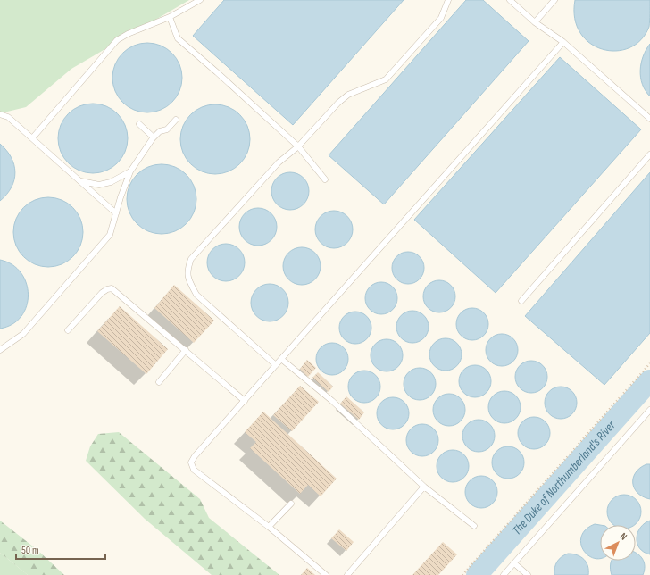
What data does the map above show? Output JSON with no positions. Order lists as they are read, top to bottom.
{
  "water": ["The Duke of Northumberland's River"],
  "scale_bar": "50 m",
  "north": "top right"
}
